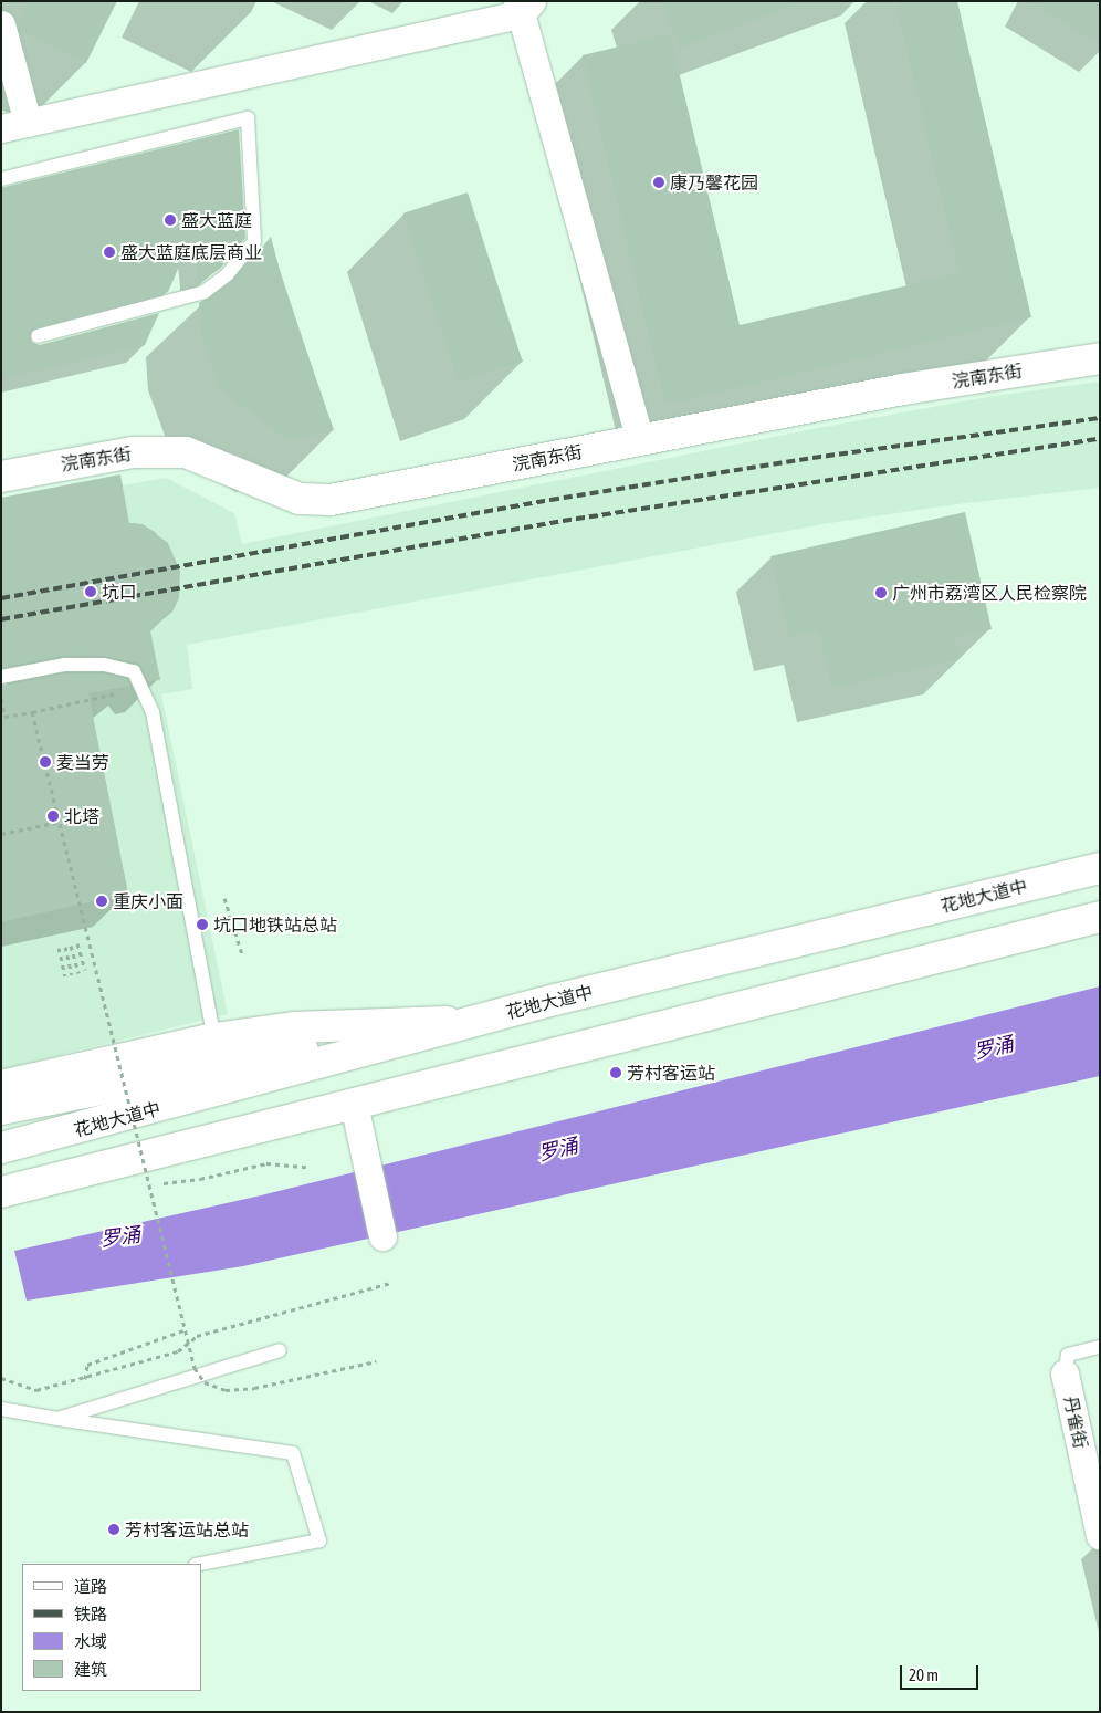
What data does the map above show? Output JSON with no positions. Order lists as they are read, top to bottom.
{
  "streets": {
    "main road": ["浣南东街", "花地大道中"],
    "street": ["丹雀街"]
  },
  "water": ["罗涌"],
  "places": [
    "康乃馨花园",
    "盛大蓝庭",
    "盛大蓝庭底层商业",
    "坑口",
    "广州市荔湾区人民检察院",
    "麦当劳",
    "北塔",
    "重庆小面",
    "坑口地铁站总站",
    "芳村客运站",
    "芳村客运站总站"
  ],
  "legend": [
    "道路",
    "铁路",
    "水域",
    "建筑"
  ],
  "scale_bar": "20 m"
}
